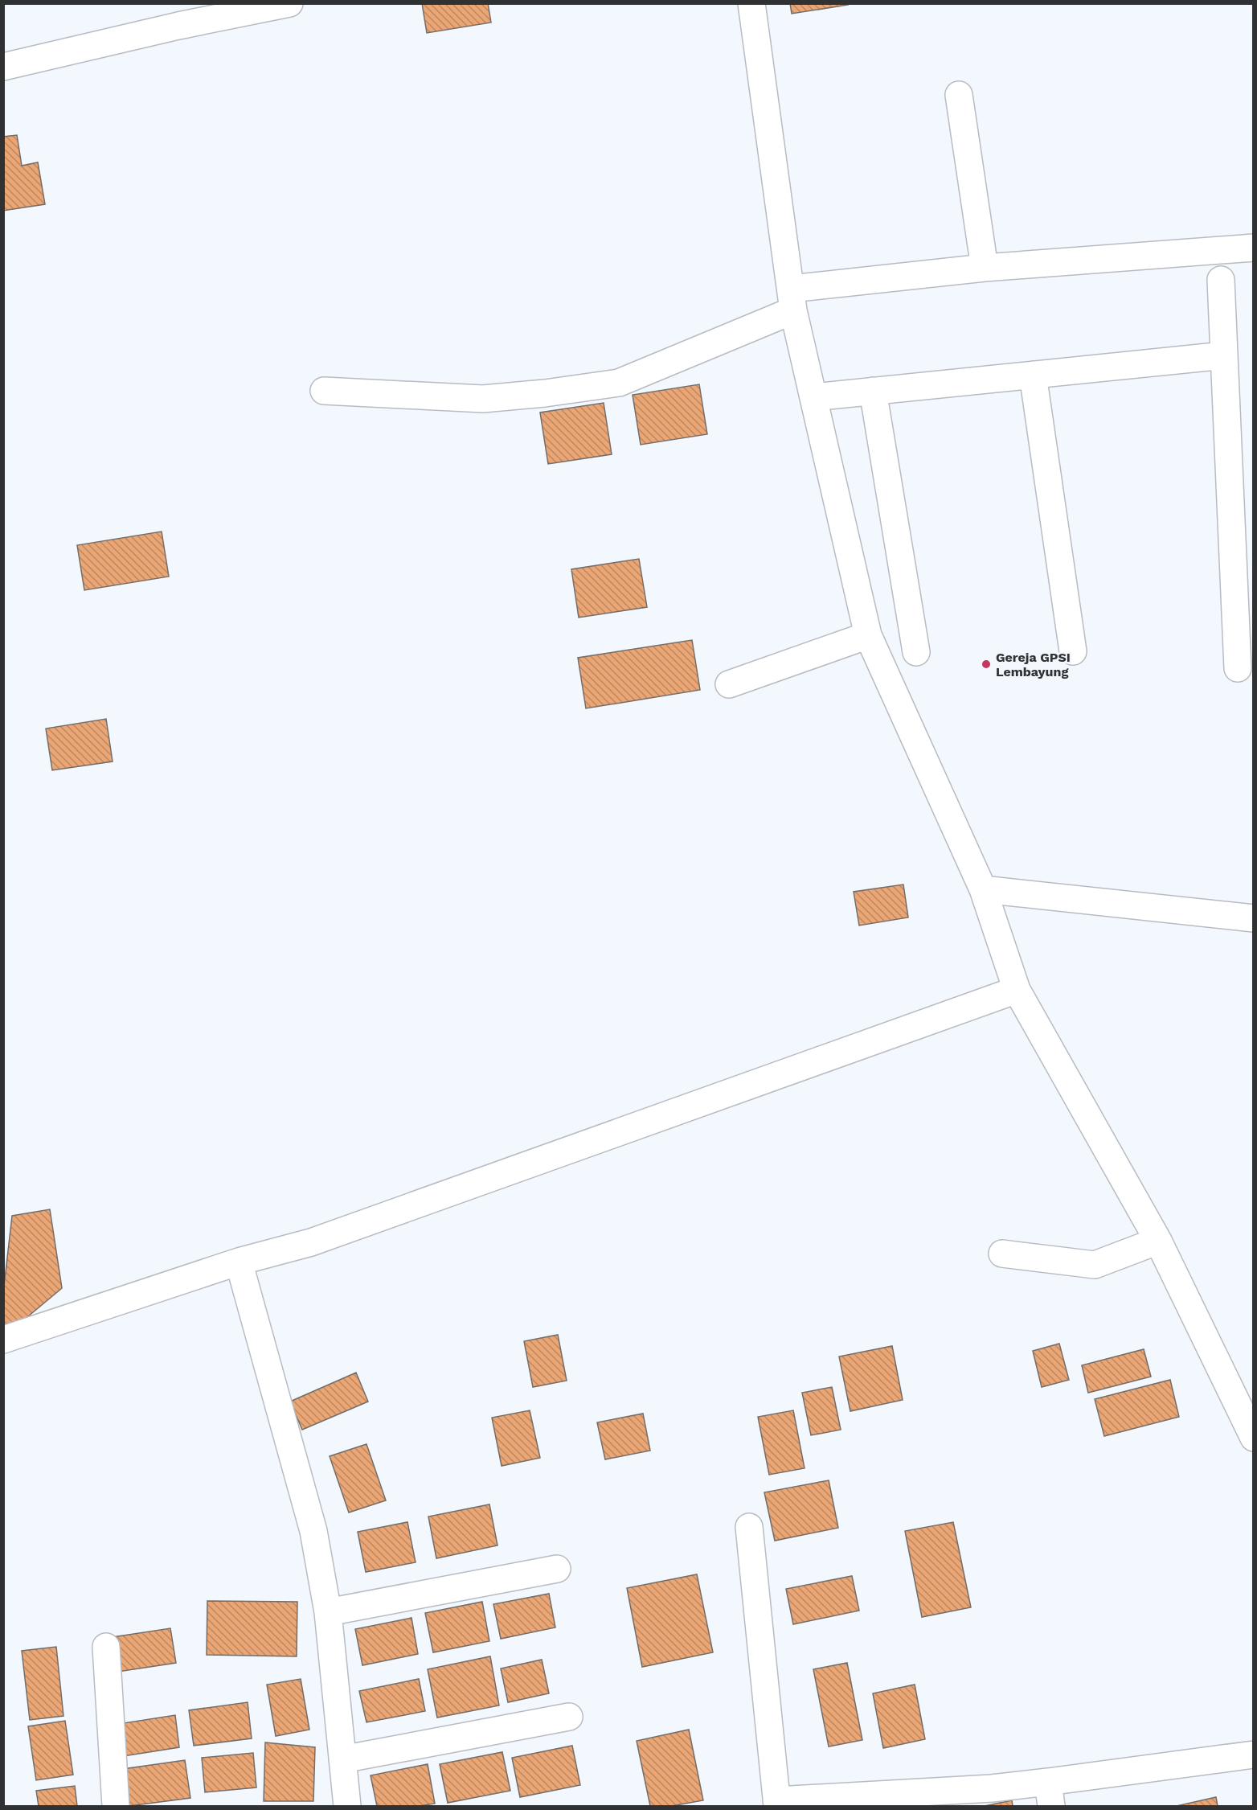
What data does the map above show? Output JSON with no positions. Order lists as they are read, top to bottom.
{
  "places": ["Gereja GPSI Lembayung"]
}
